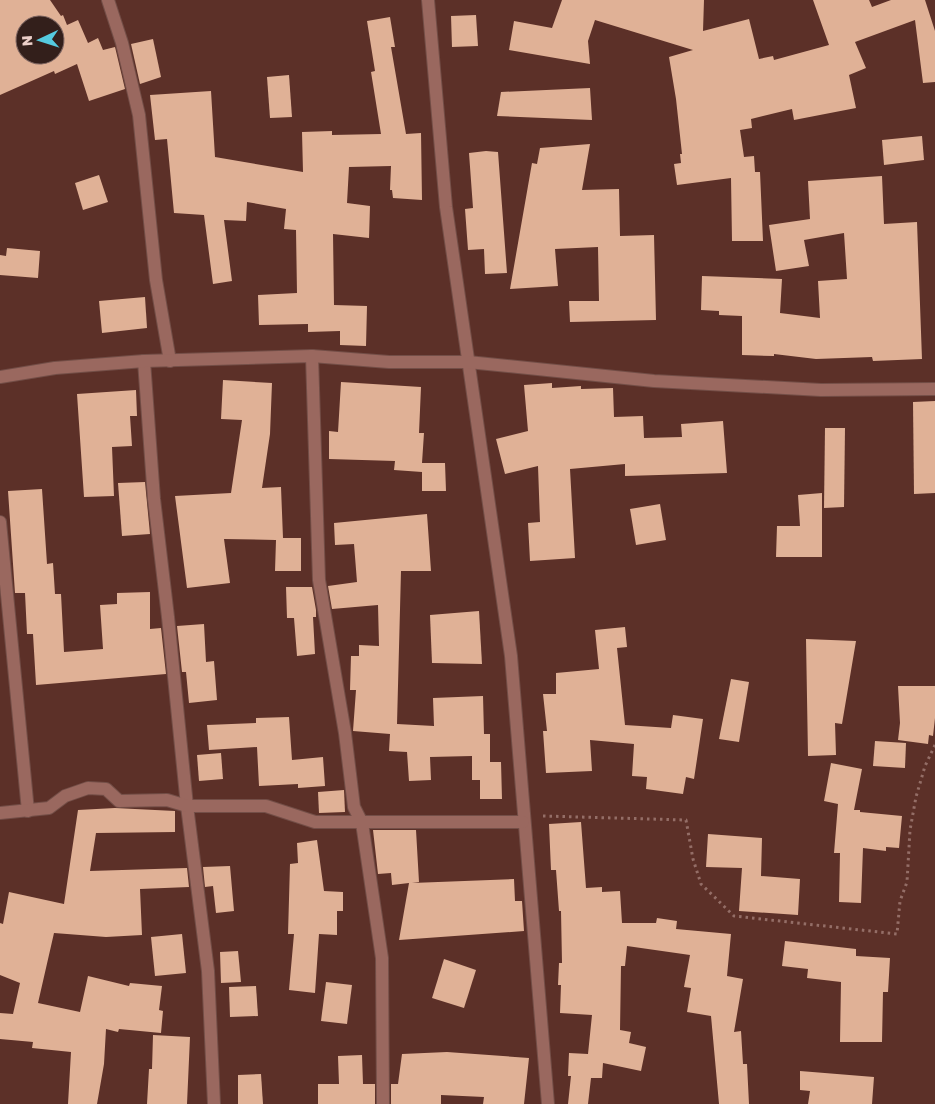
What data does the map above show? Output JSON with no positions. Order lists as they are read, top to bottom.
{
  "north": "left"
}
